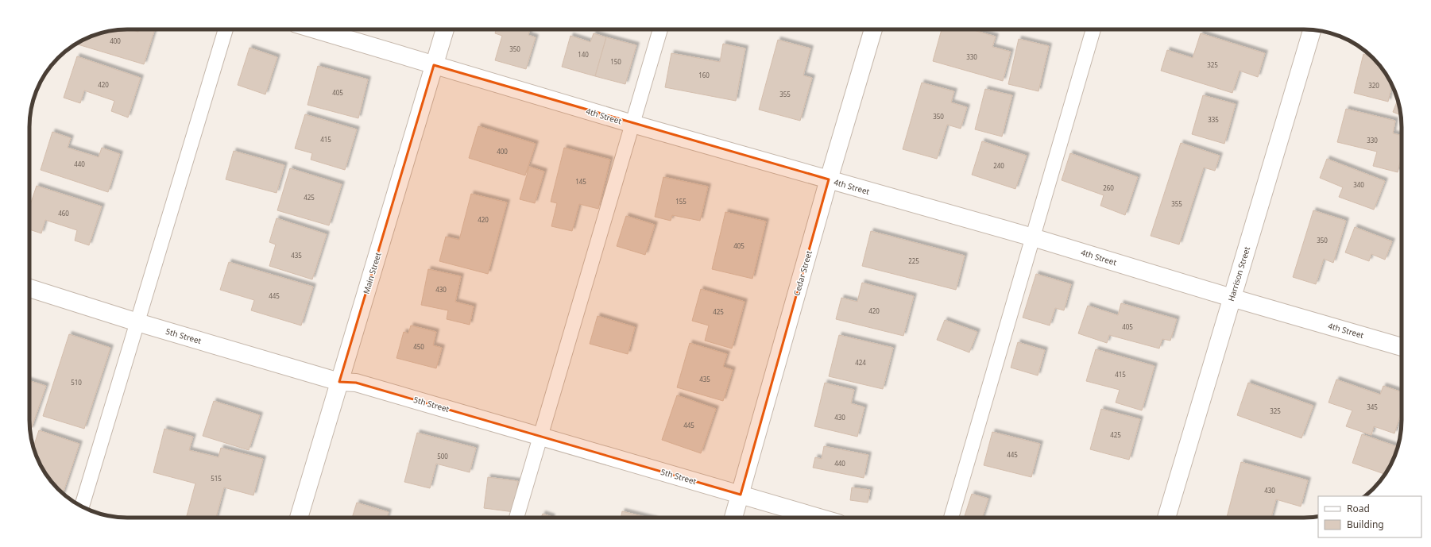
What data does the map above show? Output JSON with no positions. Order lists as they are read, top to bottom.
{
  "streets": {
    "street": [
      "4th Street",
      "Main Street",
      "Cedar Street",
      "Harrison Street",
      "5th Street"
    ]
  },
  "crossings": [
    ["4th Street", "Main Street"],
    ["4th Street", "Cedar Street"],
    ["4th Street", "Harrison Street"],
    ["Main Street", "5th Street"],
    ["Cedar Street", "5th Street"]
  ],
  "house_numbers": [
    "400",
    "350",
    "140",
    "330",
    "150",
    "325",
    "160",
    "420",
    "320",
    "405",
    "355",
    "350",
    "335",
    "415",
    "330",
    "400",
    "440",
    "240",
    "145",
    "340",
    "260",
    "425",
    "155",
    "355",
    "460",
    "420",
    "350",
    "405",
    "435",
    "225",
    "430",
    "445",
    "420",
    "425",
    "405",
    "450",
    "424",
    "415",
    "435",
    "510",
    "345",
    "325",
    "430",
    "445",
    "425",
    "445",
    "500",
    "440",
    "515",
    "430"
  ],
  "legend": ["Road", "Building"]
}
